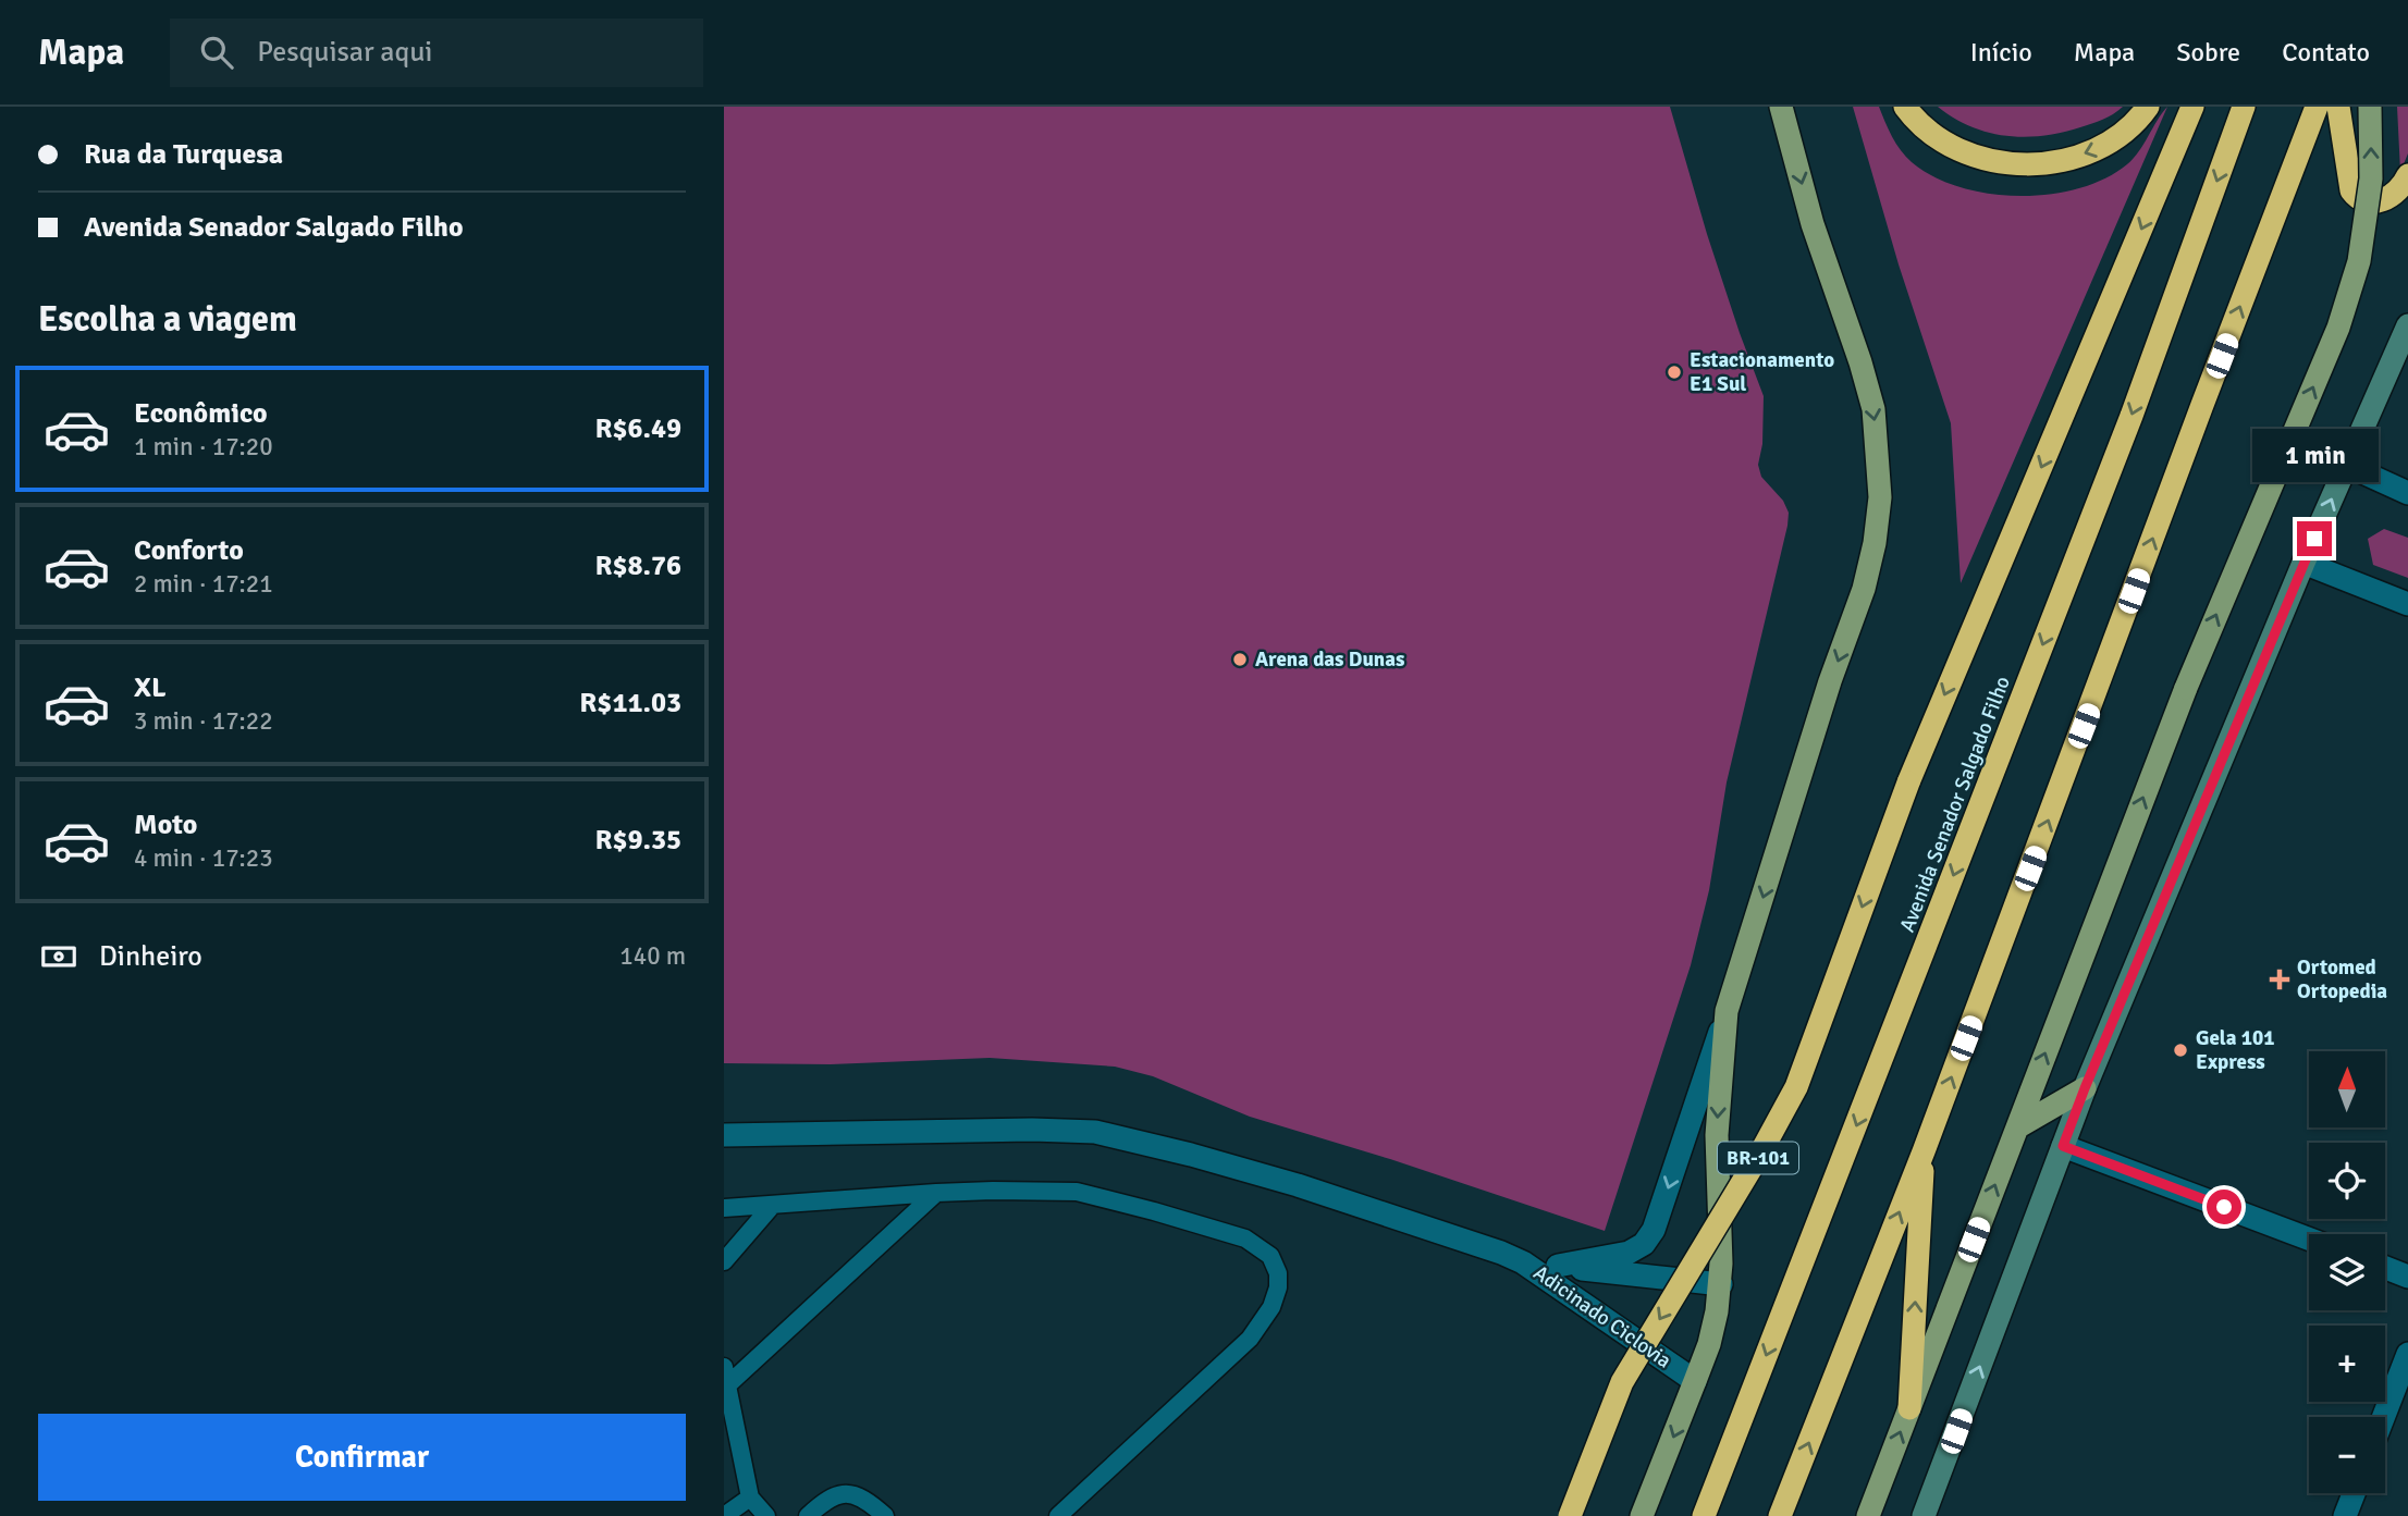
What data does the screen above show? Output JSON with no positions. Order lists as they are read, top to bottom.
{
  "streets": {
    "highway": ["Avenida Senador Salgado Filho", "BR-101"],
    "street": ["Adicinado Ciclovia"]
  },
  "places": {
    "other": ["Estacionamento E1 Sul", "Arena das Dunas", "Gela 101 Express"],
    "health": ["Ortomed Ortopedia"]
  },
  "north": "top",
  "page": {
    "header": "Mapa",
    "search": "Pesquisar aqui",
    "nav": [
      "Início",
      "Mapa",
      "Sobre",
      "Contato"
    ],
    "banner": ["Rua da Turquesa", "Avenida Senador Salgado Filho"],
    "heading": "Escolha a viagem",
    "list": [
      {
        "name": "Econômico",
        "note": "1 min · 17:20",
        "value": "R$6.49"
      },
      {
        "name": "Conforto",
        "note": "2 min · 17:21",
        "value": "R$8.76"
      },
      {
        "name": "XL",
        "note": "3 min · 17:22",
        "value": "R$11.03"
      },
      {
        "name": "Moto",
        "note": "4 min · 17:23",
        "value": "R$9.35"
      }
    ],
    "bubble": "1 min",
    "pay": ["Dinheiro", "140 m"],
    "map_buttons": ["+", "−"],
    "buttons": "Confirmar"
  }
}
